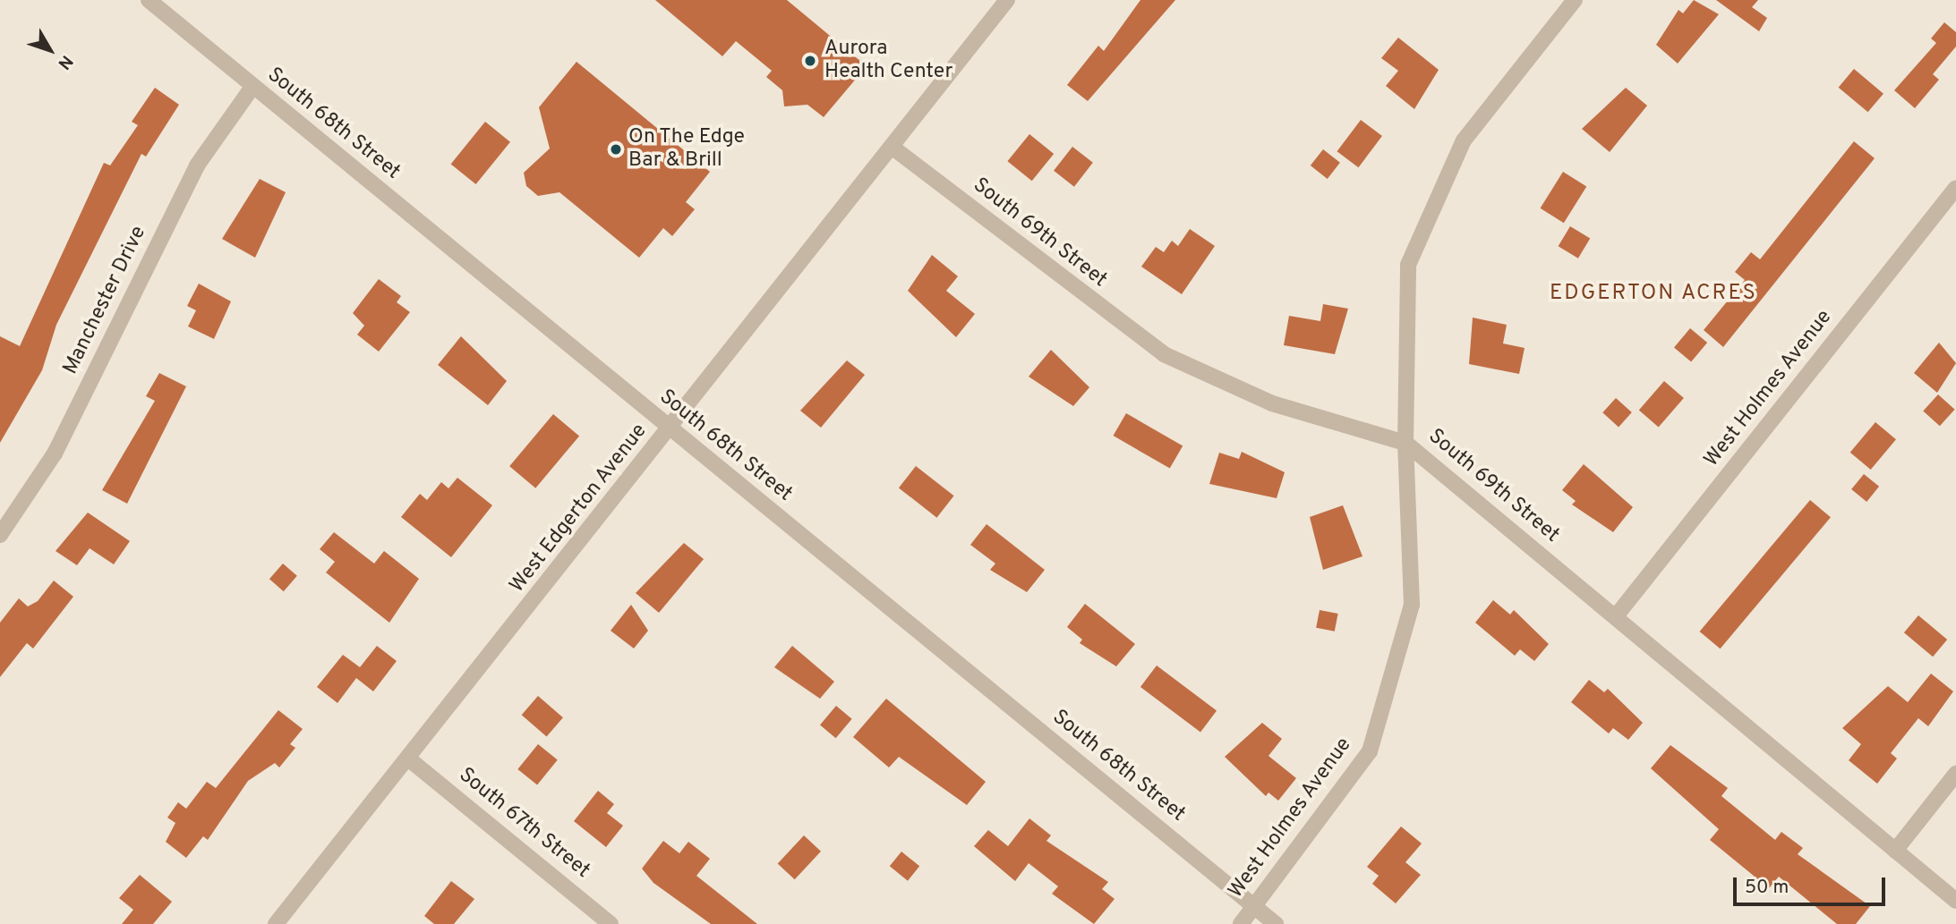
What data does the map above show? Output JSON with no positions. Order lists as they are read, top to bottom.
{
  "streets": {
    "street": [
      "South 68th Street",
      "South 69th Street",
      "Manchester Drive",
      "West Holmes Avenue",
      "West Edgerton Avenue",
      "South 67th Street"
    ]
  },
  "crossings": [
    ["South 68th Street", "Manchester Drive"],
    ["South 68th Street", "West Holmes Avenue"],
    ["South 68th Street", "West Edgerton Avenue"],
    ["South 69th Street", "West Holmes Avenue"],
    ["South 69th Street", "West Edgerton Avenue"],
    ["West Edgerton Avenue", "South 67th Street"]
  ],
  "districts": ["EDGERTON ACRES"],
  "places": ["Aurora Health Center", "On The Edge Bar & Brill"],
  "scale_bar": "50 m",
  "north": "bottom right"
}
